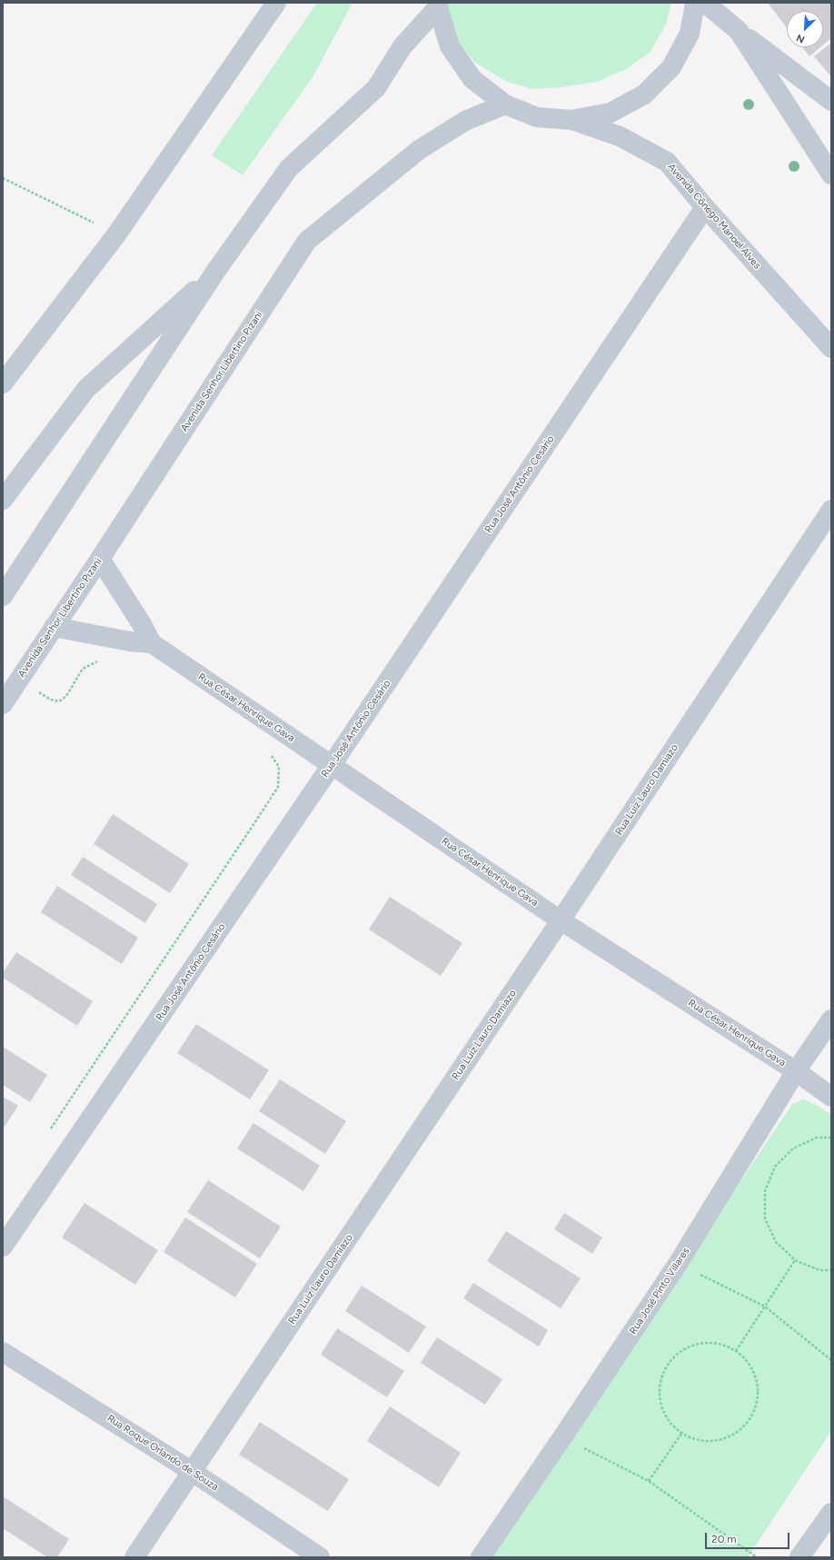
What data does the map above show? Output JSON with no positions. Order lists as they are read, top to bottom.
{
  "streets": {
    "street": [
      "Avenida Cônego Manoel Alves",
      "Avenida Senhor Libertino Pizani",
      "Rua José Antônio Cesário",
      "Rua César Henrique Gava",
      "Rua Luiz Lauro Damiazo",
      "Rua José Pinto Villares",
      "Rua Roque Orlando de Souza"
    ]
  },
  "crossings": [
    ["Avenida Cônego Manoel Alves", "Rua José Antônio Cesário"],
    ["Avenida Senhor Libertino Pizani", "Rua César Henrique Gava"],
    ["Rua José Antônio Cesário", "Rua César Henrique Gava"],
    ["Rua César Henrique Gava", "Rua Luiz Lauro Damiazo"],
    ["Rua César Henrique Gava", "Rua José Pinto Villares"],
    ["Rua Luiz Lauro Damiazo", "Rua Roque Orlando de Souza"]
  ],
  "scale_bar": "20 m",
  "north": "bottom left"
}
